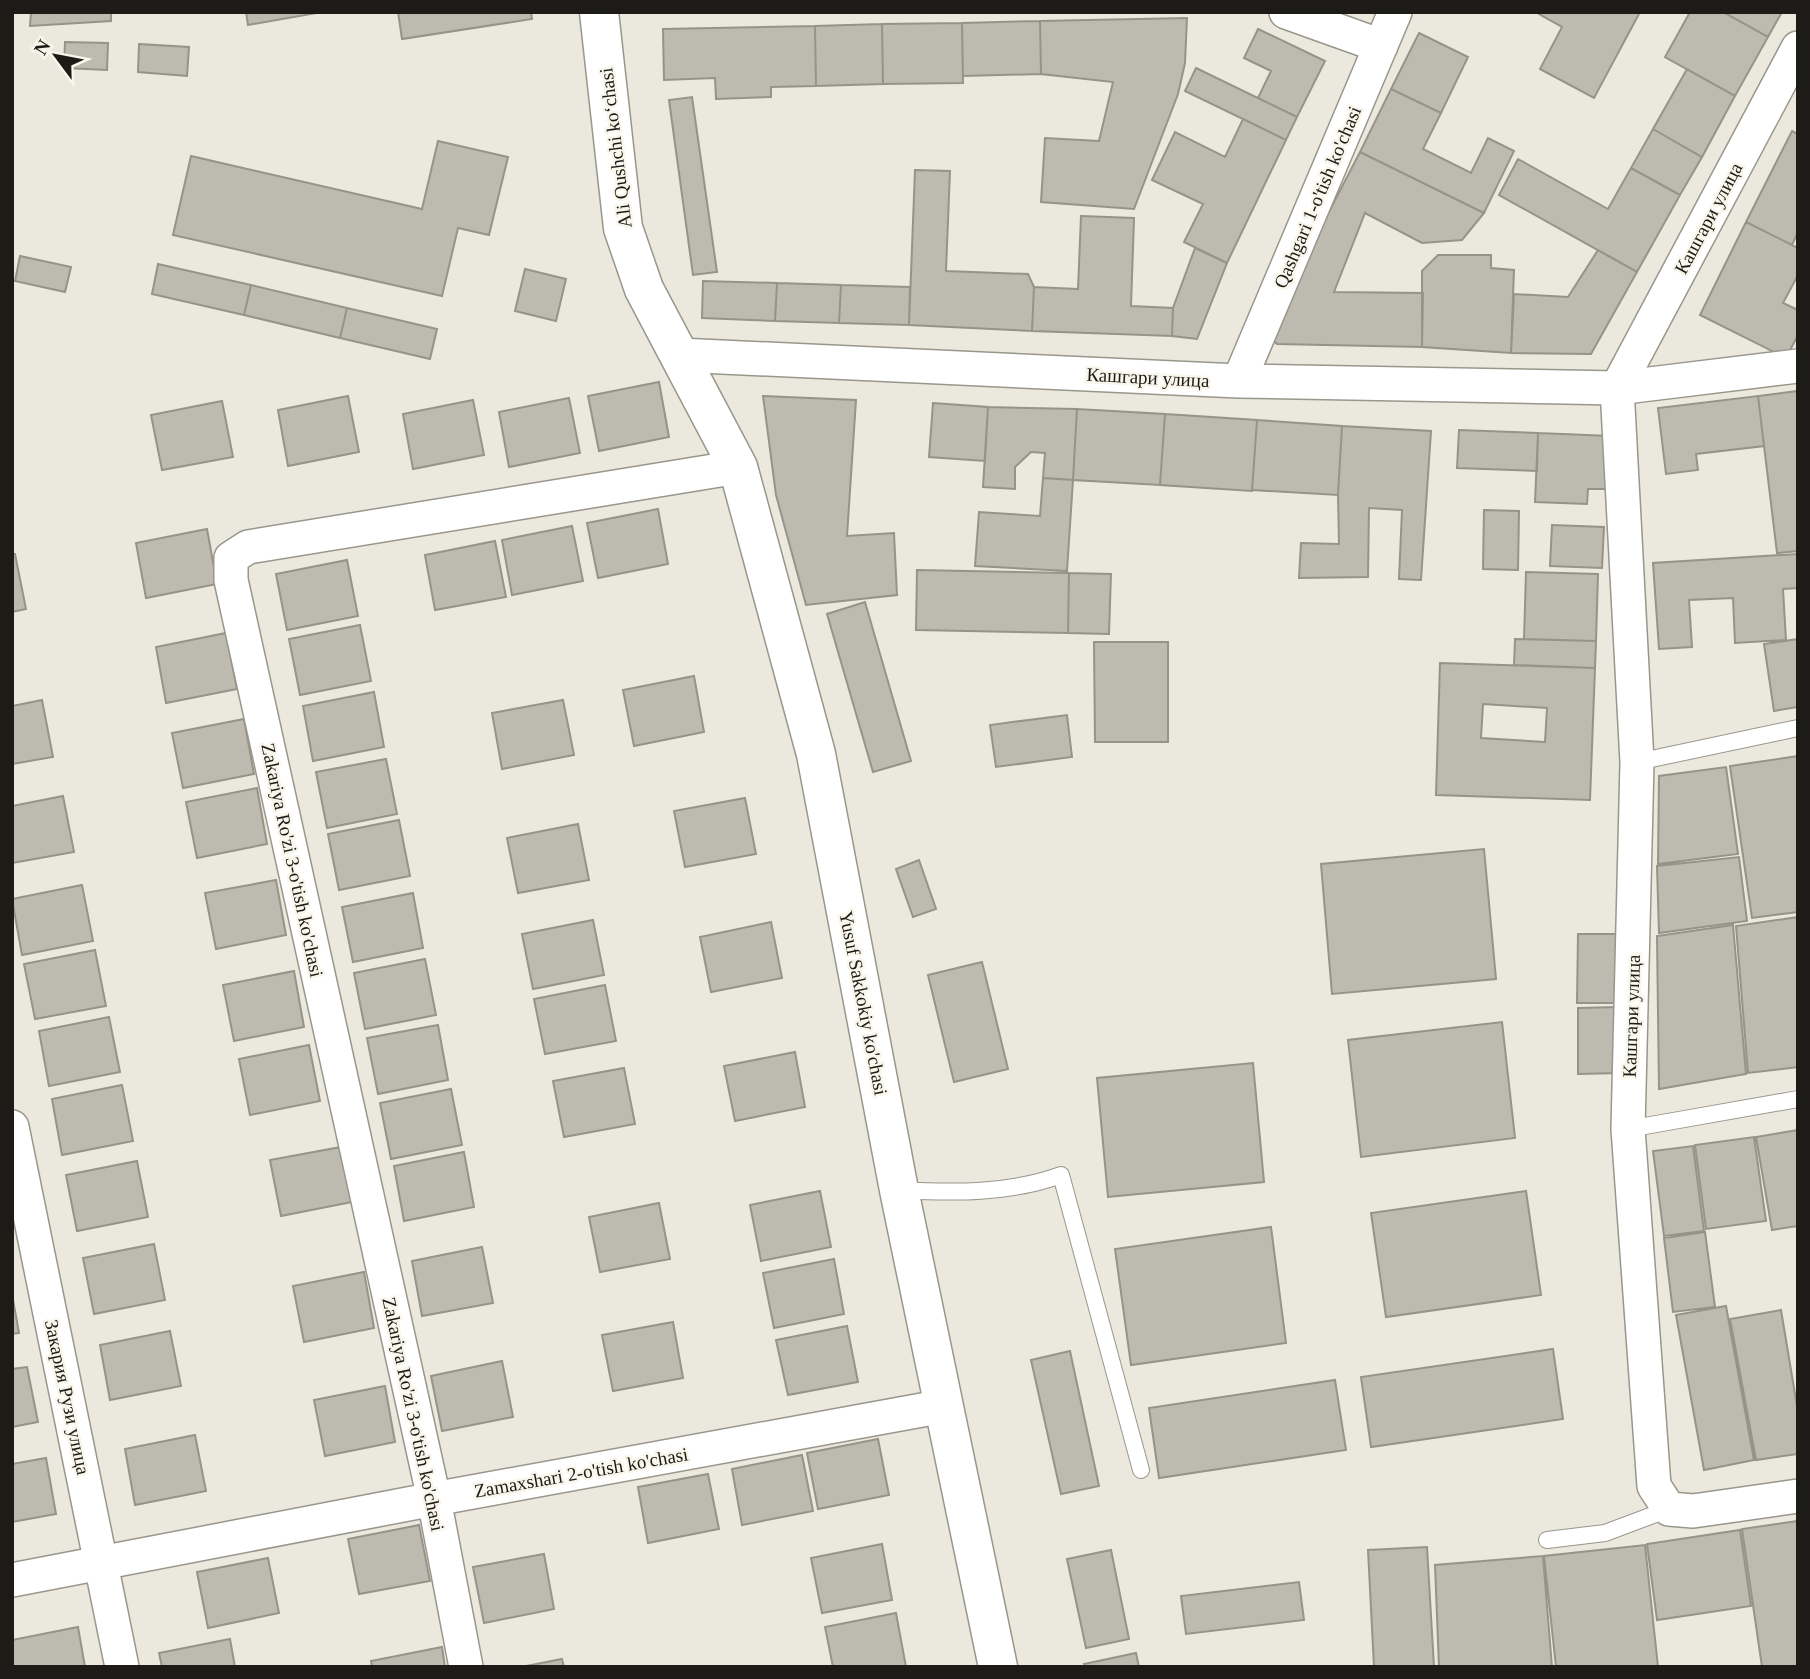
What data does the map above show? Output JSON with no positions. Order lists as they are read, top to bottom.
{
  "streets": {
    "main road": ["Ali Qushchi koʻchasi", "Yusuf Sakkokiy ko'chasi"],
    "street": [
      "Qashgari 1-o'tish ko'chasi",
      "Кашгари улица",
      "Zakariya Ro'zi 3-o'tish ko'chasi",
      "Закария Рузи улица",
      "Zamaxshari 2-o'tish ko'chasi"
    ]
  },
  "crossings": [
    ["Ali Qushchi koʻchasi", "Кашгари улица"],
    ["Ali Qushchi koʻchasi", "Yusuf Sakkokiy ko'chasi"],
    ["Qashgari 1-o'tish ko'chasi", "Кашгари улица"],
    ["Кашгари улица", "Yusuf Sakkokiy ko'chasi"],
    ["Zakariya Ro'zi 3-o'tish ko'chasi", "Yusuf Sakkokiy ko'chasi"],
    ["Zakariya Ro'zi 3-o'tish ko'chasi", "Zamaxshari 2-o'tish ko'chasi"],
    ["Yusuf Sakkokiy ko'chasi", "Zamaxshari 2-o'tish ko'chasi"],
    ["Закария Рузи улица", "Zamaxshari 2-o'tish ko'chasi"]
  ],
  "north": "top left"
}
